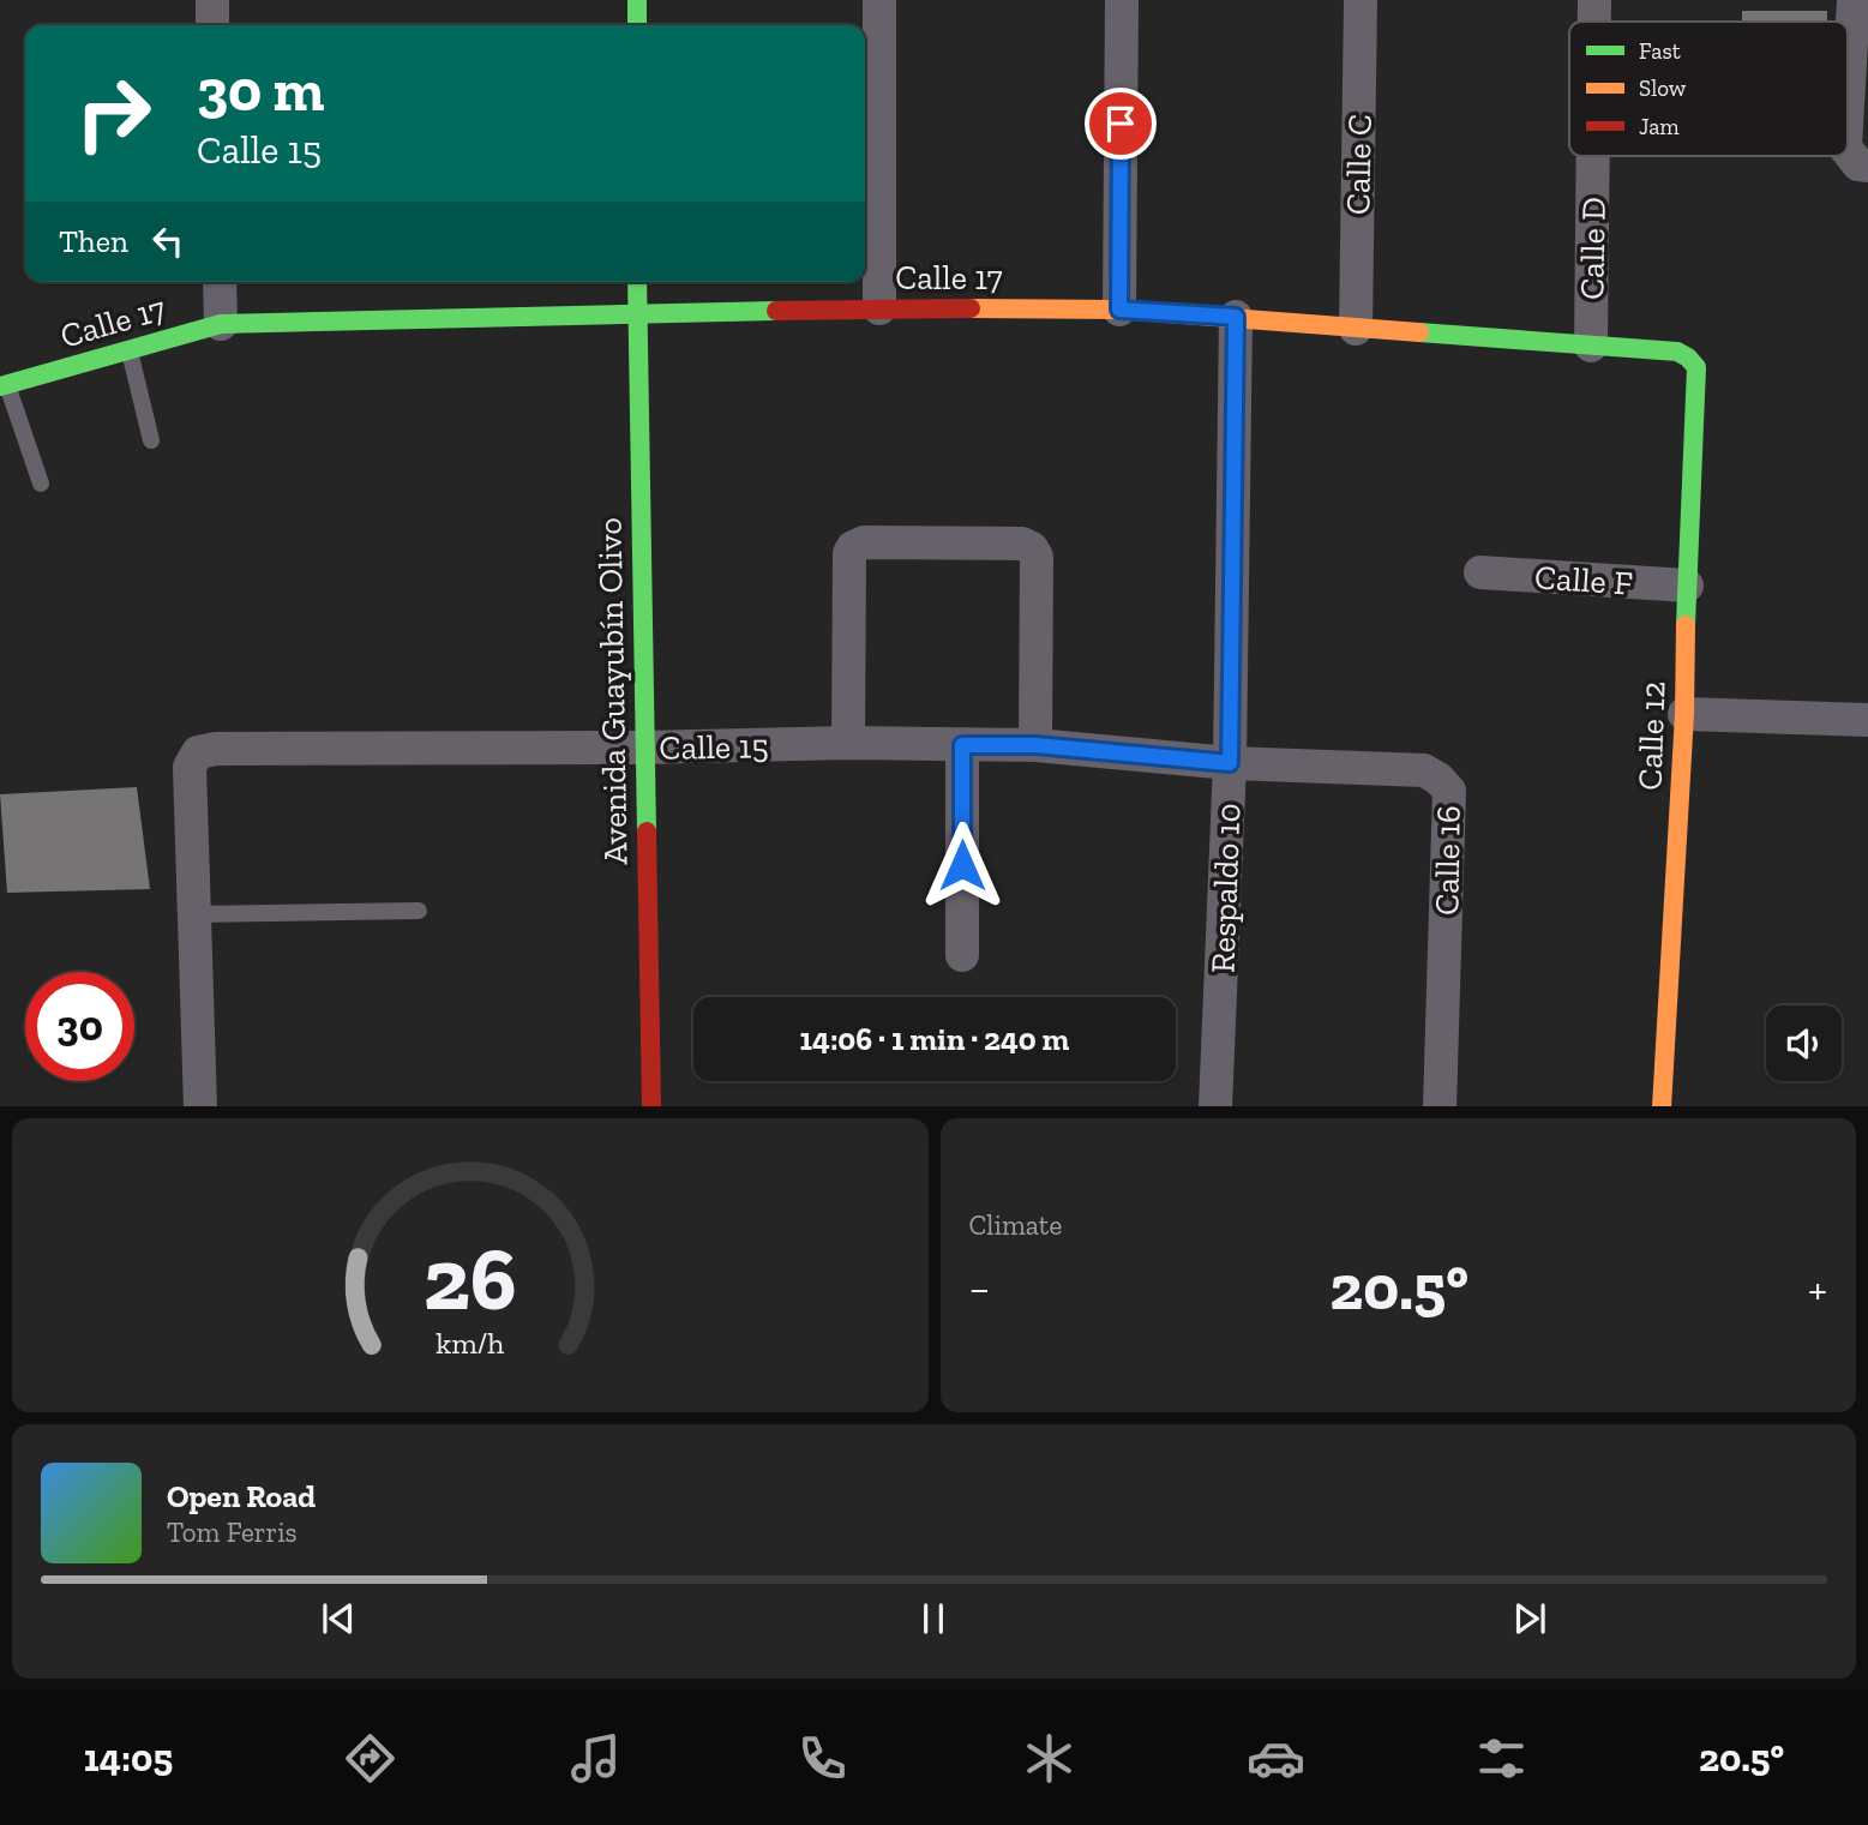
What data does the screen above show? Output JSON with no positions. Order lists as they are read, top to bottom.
{
  "streets": {
    "street": [
      "Calle C",
      "Calle D",
      "Calle 17",
      "Calle F",
      "Avenida Guayubín Olivo",
      "Calle 12",
      "Calle 15",
      "Calle 16",
      "Respaldo 10"
    ]
  },
  "crossings": [
    ["Calle C", "Calle 17"],
    ["Calle D", "Calle 17"],
    ["Calle 17", "Avenida Guayubín Olivo"],
    ["Calle 17", "Calle 12"],
    ["Calle 17", "Respaldo 10"],
    ["Calle F", "Calle 12"],
    ["Avenida Guayubín Olivo", "Calle 15"],
    ["Calle 15", "Calle 16"],
    ["Calle 15", "Respaldo 10"],
    ["Calle 16", "Respaldo 10"]
  ],
  "legend": ["Fast", "Slow", "Jam"],
  "page": {
    "turn": ["30 m", "Calle 15"],
    "then": "Then",
    "limit": "30",
    "trip": "14:06 · 1 min · 240 m",
    "tile": "Climate",
    "heat": ["−", "20.5°", "+"],
    "song": ["Open Road", "Tom Ferris"],
    "tabs": ["14:05", "20.5°"],
    "gauge": ["26", "km/h"]
  }
}
